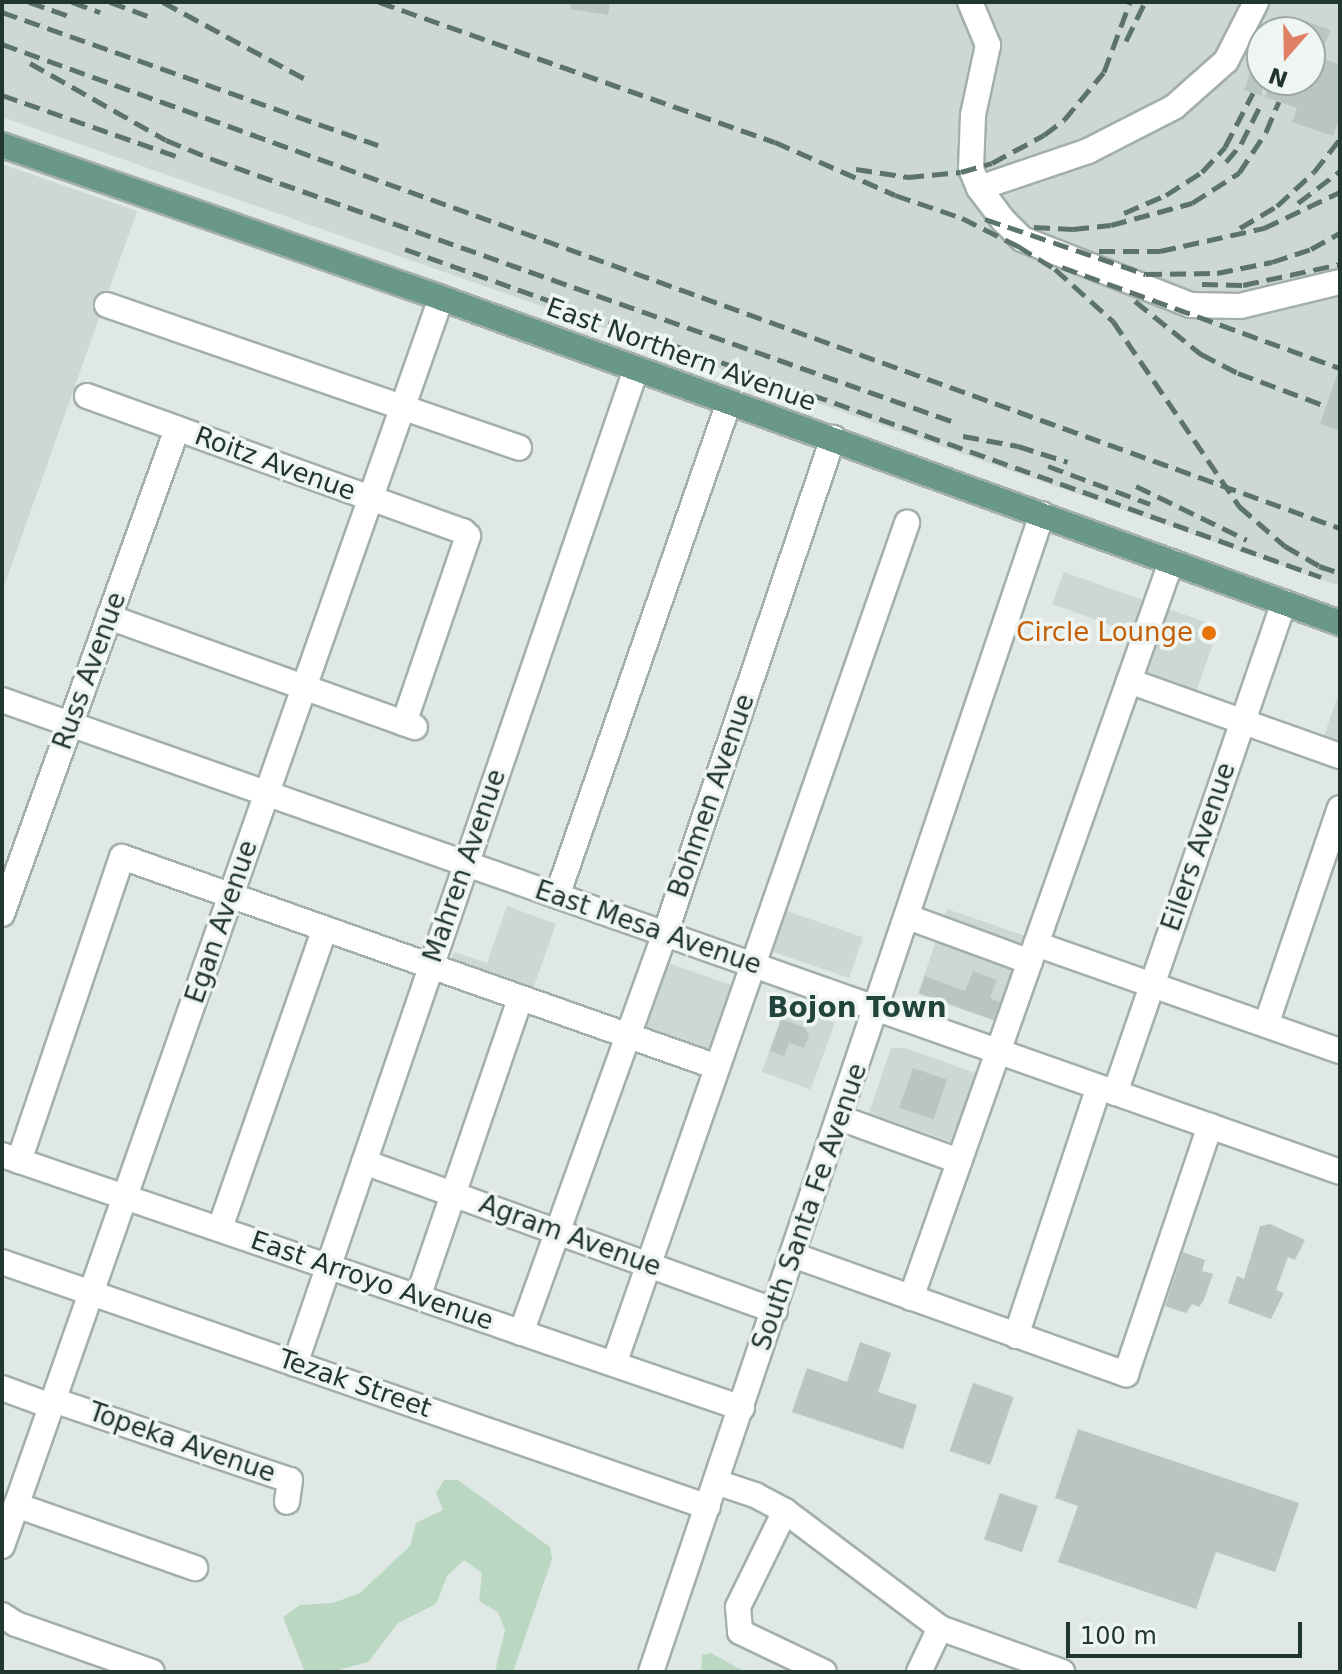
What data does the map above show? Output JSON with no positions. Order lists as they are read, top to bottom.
{
  "streets": {
    "main road": ["East Northern Avenue"],
    "street": [
      "Roitz Avenue",
      "Russ Avenue",
      "Bohmen Avenue",
      "Eilers Avenue",
      "Mahren Avenue",
      "Egan Avenue",
      "East Mesa Avenue",
      "South Santa Fe Avenue",
      "Agram Avenue",
      "East Arroyo Avenue",
      "Tezak Street",
      "Topeka Avenue"
    ]
  },
  "crossings": [
    ["East Northern Avenue", "Bohmen Avenue"],
    ["East Northern Avenue", "Eilers Avenue"],
    ["East Northern Avenue", "Mahren Avenue"],
    ["East Northern Avenue", "Egan Avenue"],
    ["East Northern Avenue", "South Santa Fe Avenue"],
    ["Roitz Avenue", "Russ Avenue"],
    ["Roitz Avenue", "Egan Avenue"],
    ["Russ Avenue", "East Mesa Avenue"],
    ["Bohmen Avenue", "East Mesa Avenue"],
    ["Bohmen Avenue", "Agram Avenue"],
    ["Bohmen Avenue", "East Arroyo Avenue"],
    ["Eilers Avenue", "East Mesa Avenue"],
    ["Mahren Avenue", "East Mesa Avenue"],
    ["Mahren Avenue", "Agram Avenue"],
    ["Mahren Avenue", "East Arroyo Avenue"],
    ["Mahren Avenue", "Tezak Street"],
    ["Egan Avenue", "East Mesa Avenue"],
    ["Egan Avenue", "East Arroyo Avenue"],
    ["Egan Avenue", "Tezak Street"],
    ["Egan Avenue", "Topeka Avenue"],
    ["East Mesa Avenue", "South Santa Fe Avenue"],
    ["South Santa Fe Avenue", "Agram Avenue"],
    ["South Santa Fe Avenue", "East Arroyo Avenue"],
    ["South Santa Fe Avenue", "Tezak Street"]
  ],
  "districts": ["Bojon Town"],
  "places": ["Circle Lounge"],
  "scale_bar": "100 m",
  "north": "bottom"
}
